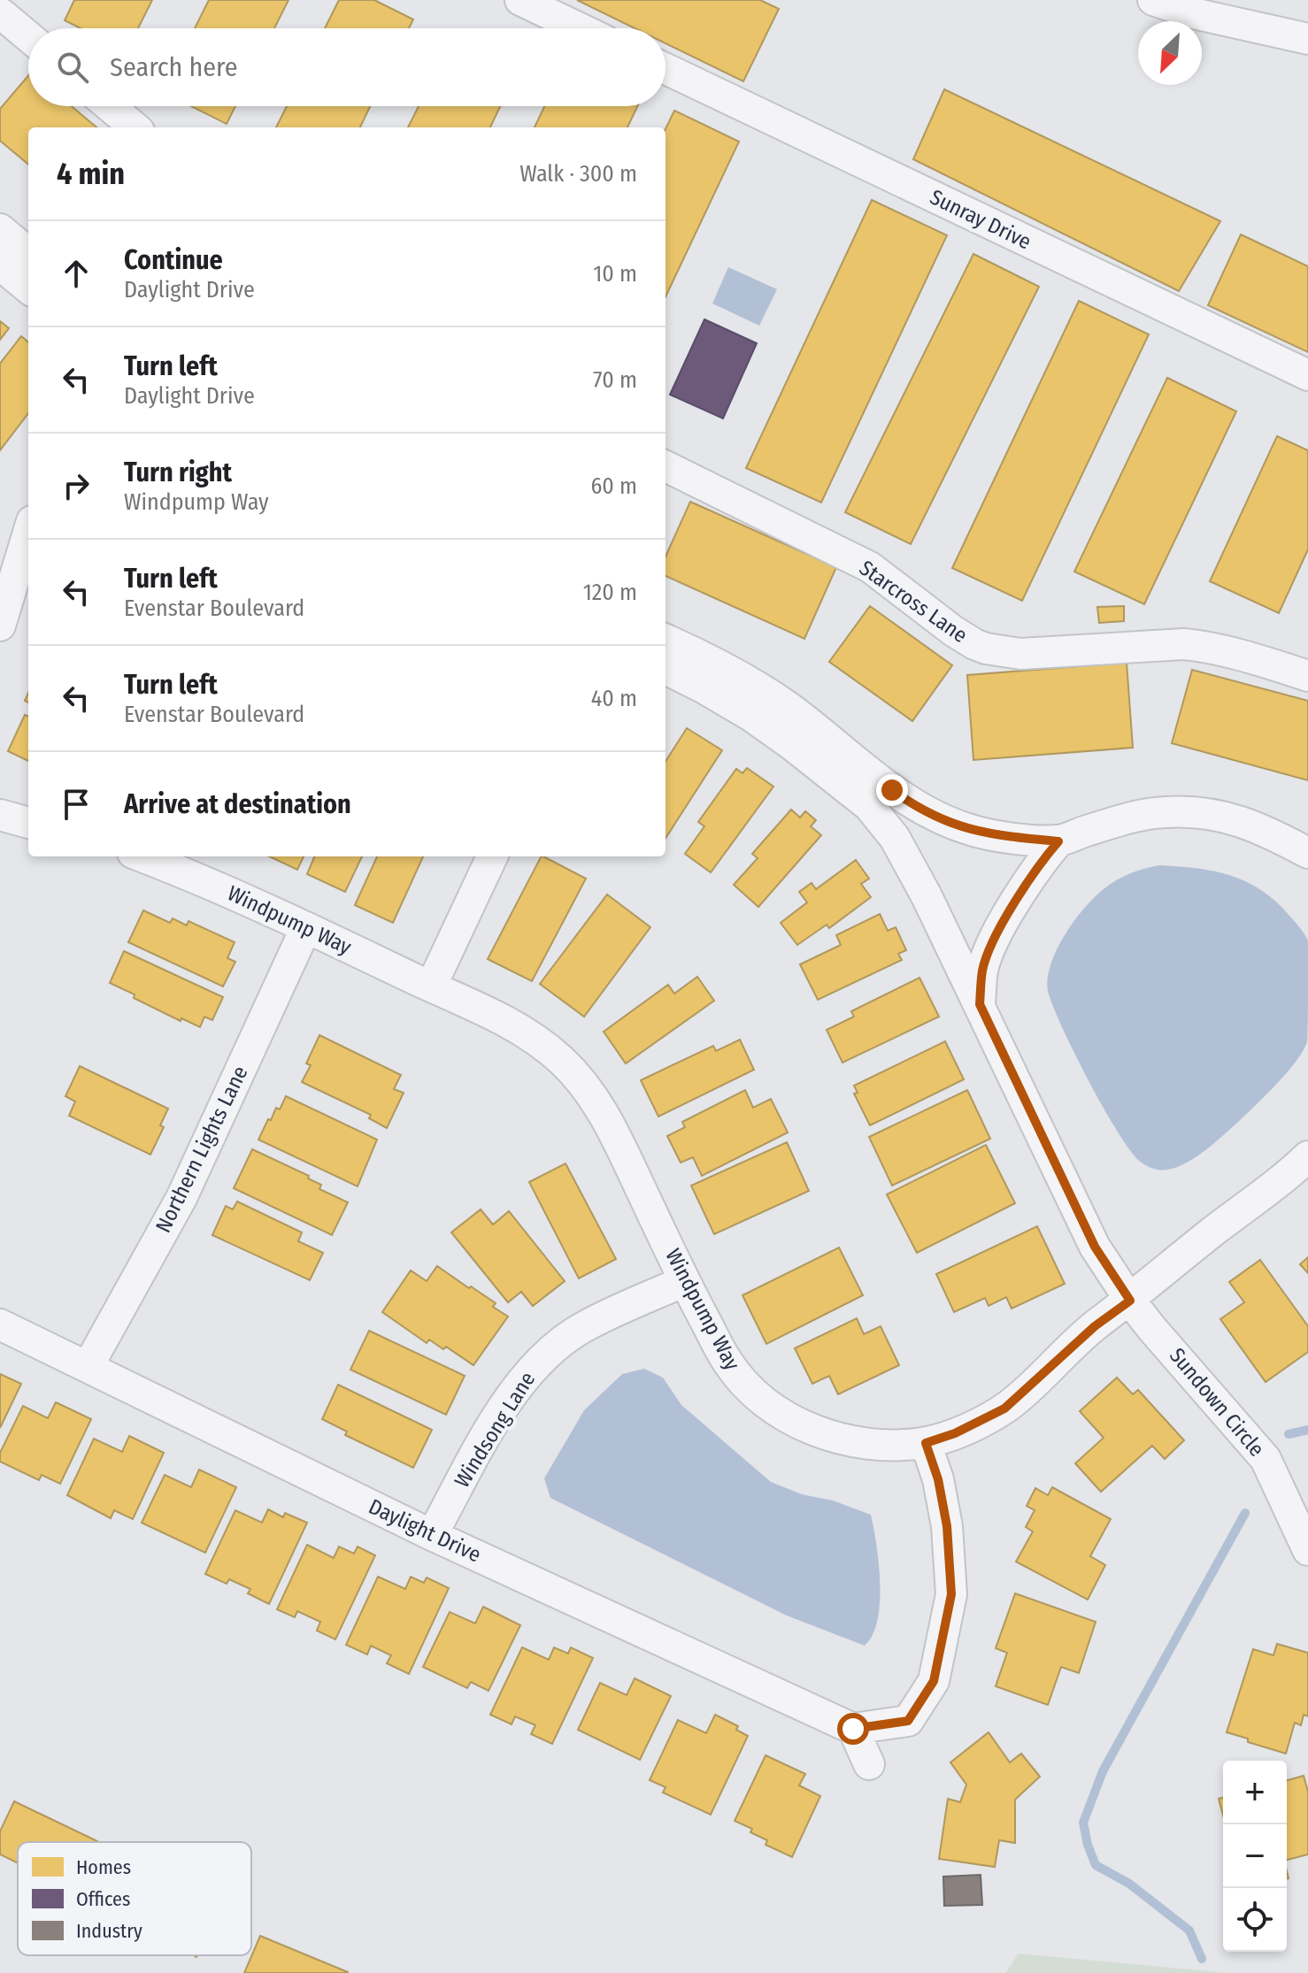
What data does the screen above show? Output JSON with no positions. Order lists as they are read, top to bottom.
{
  "streets": {
    "street": [
      "Sunray Drive",
      "Starcross Lane",
      "Windpump Way",
      "Northern Lights Lane",
      "Sundown Circle",
      "Windsong Lane",
      "Daylight Drive"
    ]
  },
  "crossings": [
    ["Windpump Way", "Northern Lights Lane"],
    ["Windpump Way", "Sundown Circle"],
    ["Windpump Way", "Windsong Lane"],
    ["Northern Lights Lane", "Daylight Drive"],
    ["Windsong Lane", "Daylight Drive"]
  ],
  "legend": ["Homes", "Offices", "Industry"],
  "north": "bottom left",
  "page": {
    "search": "Search here",
    "heading": ["4 min", "Walk · 300 m"],
    "list": [
      ["Continue", "Daylight Drive", "10 m"],
      ["Turn left", "Daylight Drive", "70 m"],
      ["Turn right", "Windpump Way", "60 m"],
      ["Turn left", "Evenstar Boulevard", "120 m"],
      ["Turn left", "Evenstar Boulevard", "40 m"],
      "Arrive at destination"
    ],
    "map_buttons": ["+", "−"]
  }
}
